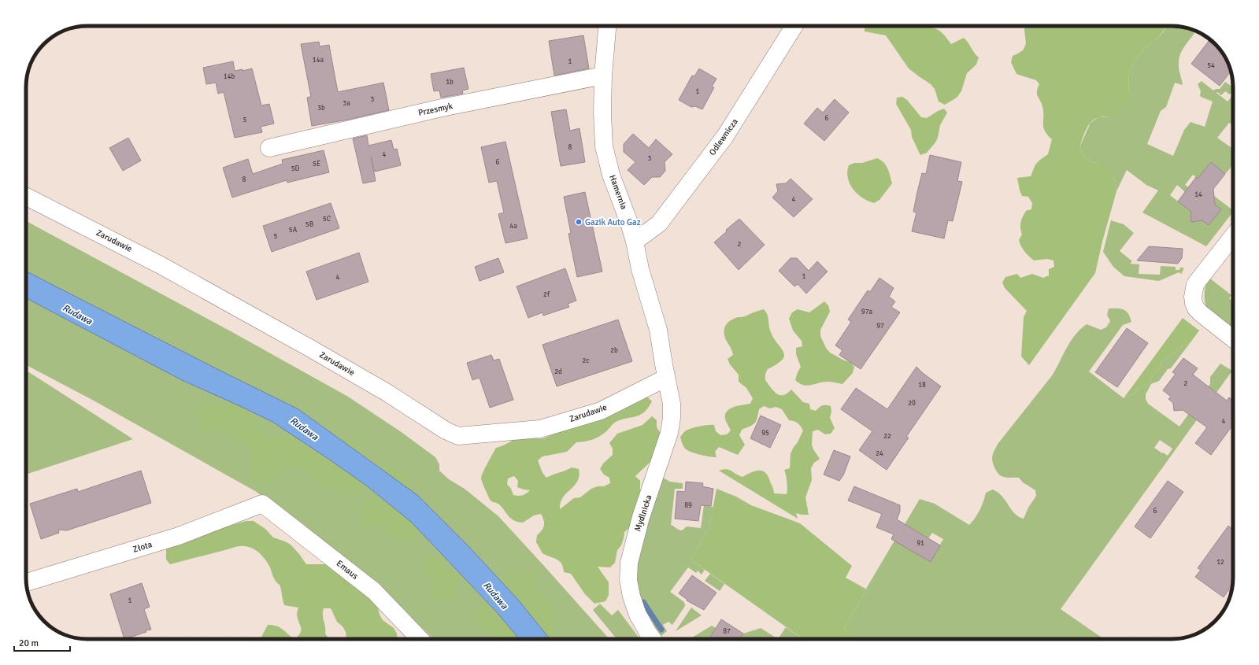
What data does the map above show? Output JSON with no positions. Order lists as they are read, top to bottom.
{
  "streets": {
    "street": [
      "Przesmyk",
      "Odlewnicza",
      "Hamernia",
      "Zarudawie",
      "Mydlnicka",
      "Złota",
      "Emaus"
    ]
  },
  "crossings": [
    ["Przesmyk", "Hamernia"],
    ["Odlewnicza", "Hamernia"],
    ["Hamernia", "Zarudawie"],
    ["Hamernia", "Mydlnicka"],
    ["Zarudawie", "Mydlnicka"],
    ["Złota", "Emaus"]
  ],
  "water": ["Rudawa"],
  "places": ["Gazik Auto Gaz"],
  "house_numbers": [
    "14a",
    "1",
    "54",
    "14b",
    "1b",
    "1",
    "3",
    "3a",
    "3b",
    "6",
    "5",
    "8",
    "4",
    "3",
    "6",
    "5E",
    "5D",
    "8",
    "14",
    "4",
    "5C",
    "5B",
    "4a",
    "5A",
    "5",
    "2",
    "1",
    "4",
    "2f",
    "97a",
    "97",
    "2b",
    "2c",
    "2d",
    "2",
    "18",
    "20",
    "4",
    "95",
    "22",
    "24",
    "89",
    "6",
    "91",
    "12",
    "1",
    "87"
  ],
  "scale_bar": "20 m"
}
